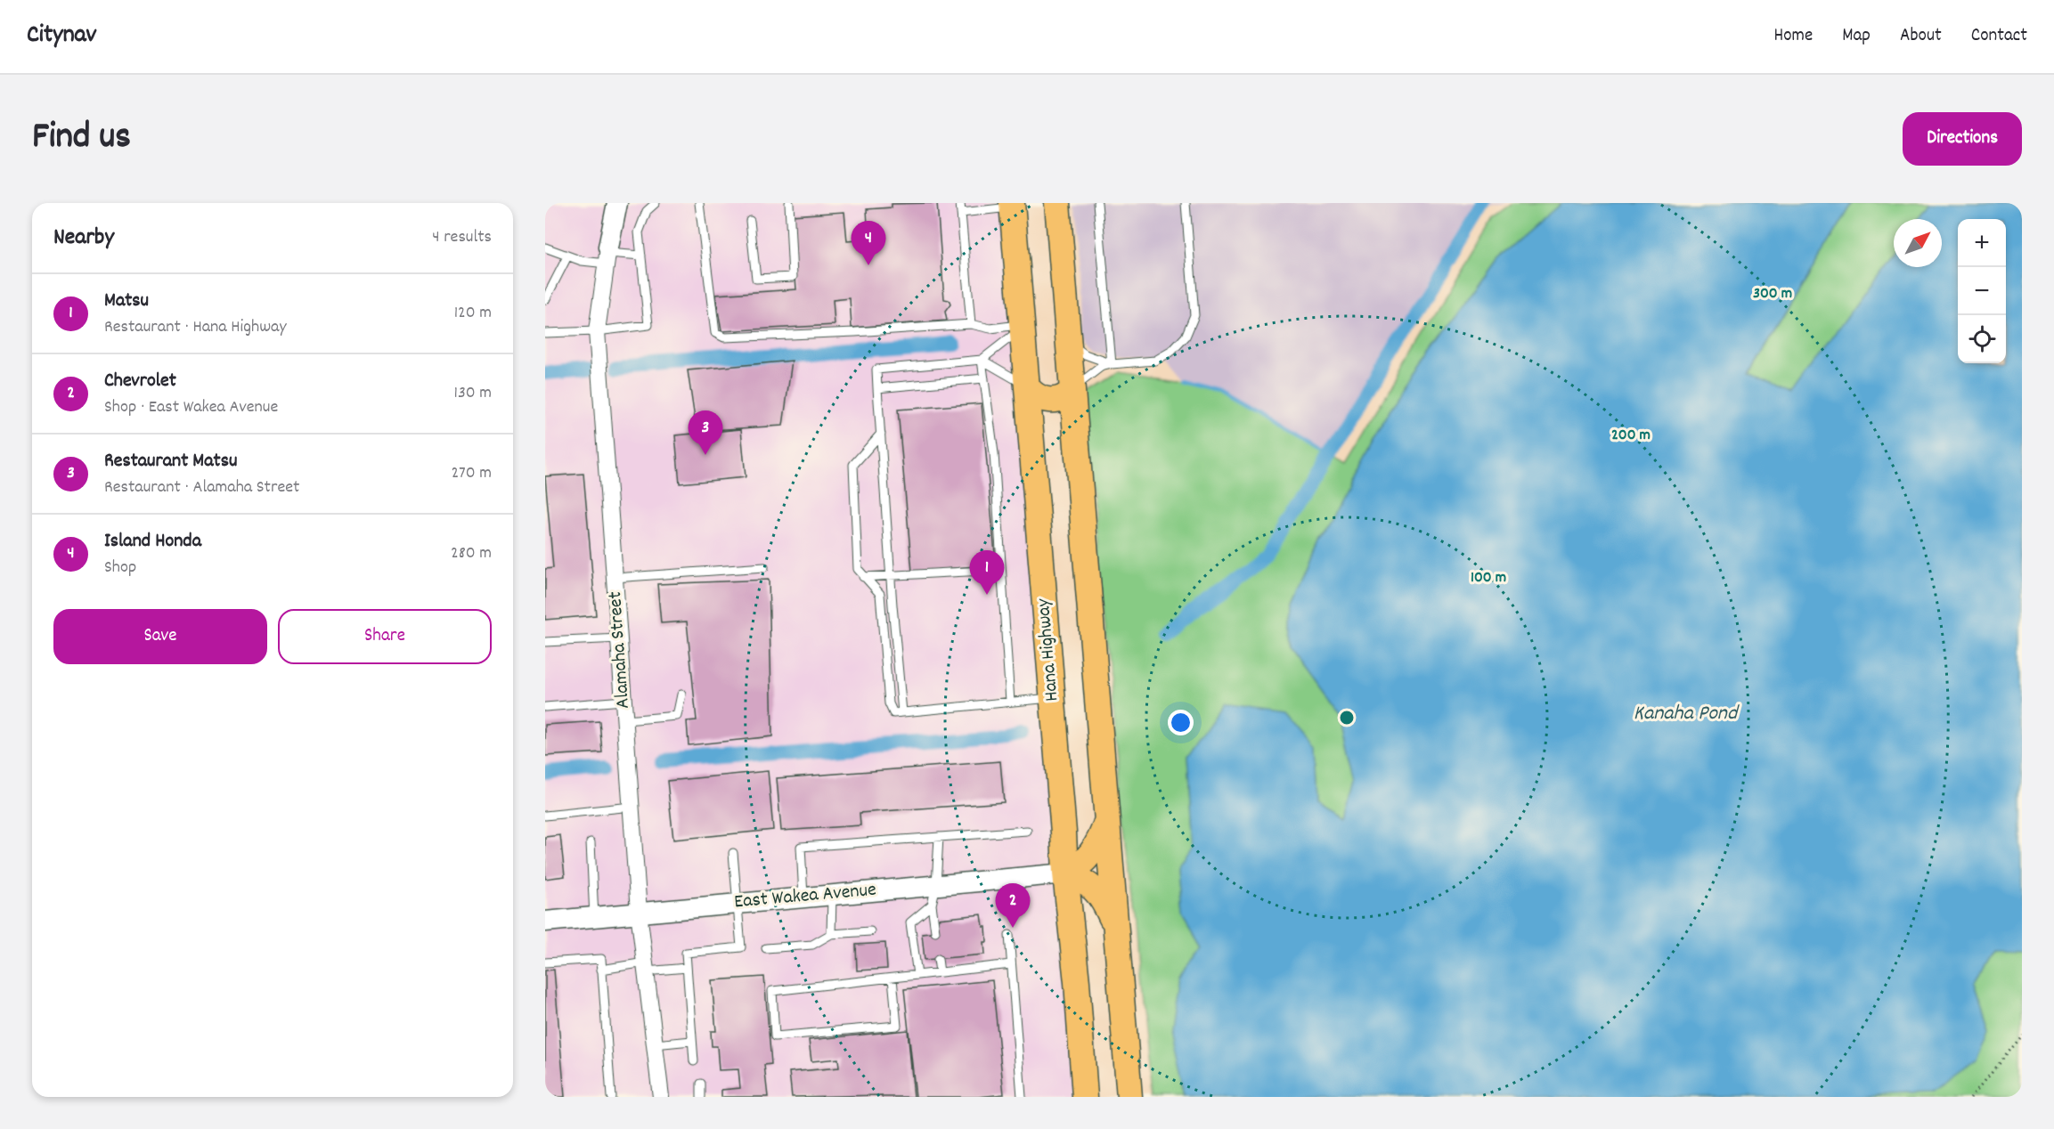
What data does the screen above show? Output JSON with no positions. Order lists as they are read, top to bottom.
{
  "streets": {
    "main road": ["Hana Highway"],
    "street": ["Alamaha Street", "East Wakea Avenue"]
  },
  "crossings": [
    ["Alamaha Street", "East Wakea Avenue"],
    ["Hana Highway", "East Wakea Avenue"]
  ],
  "water": ["Kanaha Pond"],
  "north": "top right",
  "page": {
    "header": "Citynav",
    "nav": [
      "Home",
      "Map",
      "About",
      "Contact"
    ],
    "title": "Find us",
    "buttons": [
      "Directions",
      ["Save", "Share"]
    ],
    "heading": ["Nearby", "4 results"],
    "map_buttons": ["+", "−"],
    "pins": [
      "4",
      "3",
      "1",
      "2"
    ],
    "list": [
      {
        "mark": "1",
        "name": "Matsu",
        "note": "Restaurant · Hana Highway",
        "value": "120 m"
      },
      {
        "mark": "2",
        "name": "Chevrolet",
        "note": "Shop · East Wakea Avenue",
        "value": "130 m"
      },
      {
        "mark": "3",
        "name": "Restaurant Matsu",
        "note": "Restaurant · Alamaha Street",
        "value": "270 m"
      },
      {
        "mark": "4",
        "name": "Island Honda",
        "note": "Shop",
        "value": "280 m"
      }
    ]
  },
  "rings": ["300 m", "200 m", "100 m"]
}
